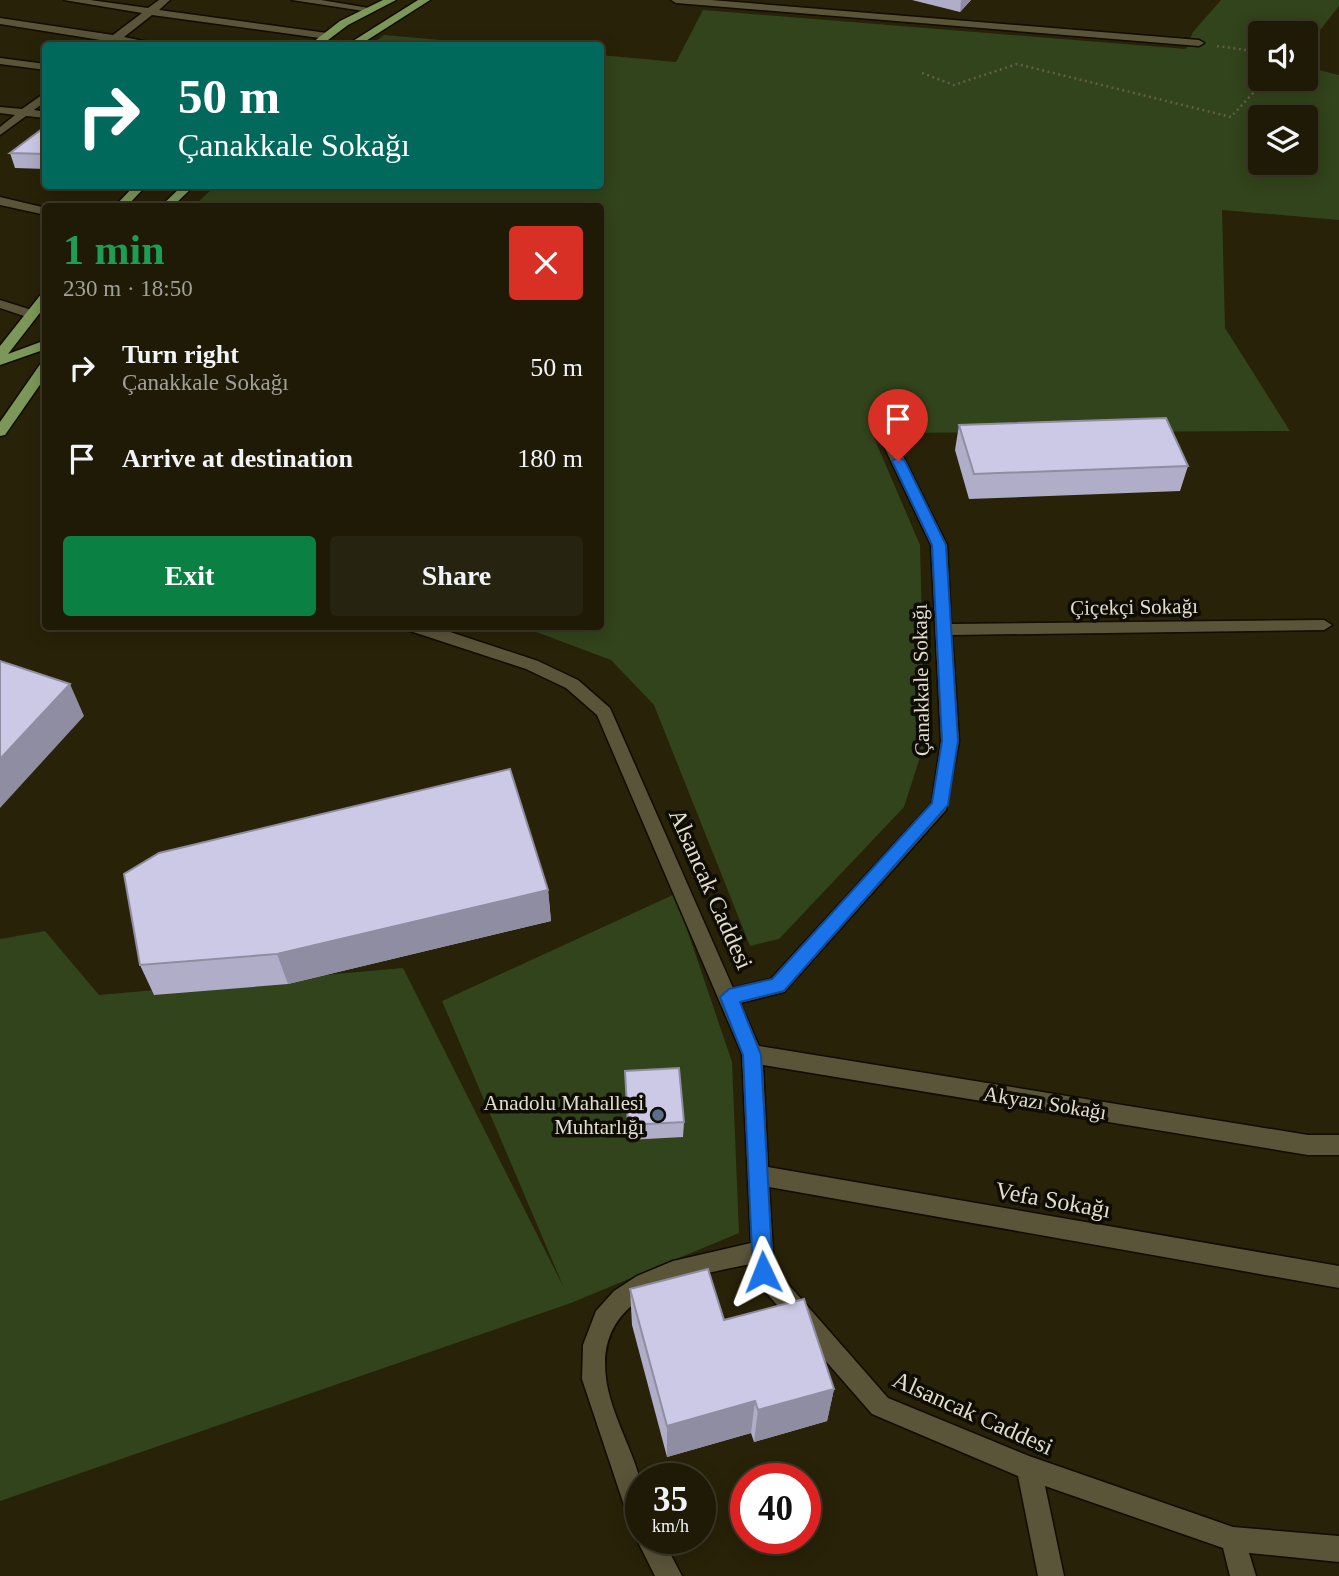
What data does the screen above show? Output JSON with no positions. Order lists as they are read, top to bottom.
{
  "streets": {
    "street": [
      "Çiçekçi Sokağı",
      "Çanakkale Sokağı",
      "Alsancak Caddesi",
      "Akyazı Sokağı",
      "Vefa Sokağı"
    ]
  },
  "crossings": [
    ["Çiçekçi Sokağı", "Çanakkale Sokağı"],
    ["Çanakkale Sokağı", "Alsancak Caddesi"],
    ["Alsancak Caddesi", "Akyazı Sokağı"],
    ["Alsancak Caddesi", "Vefa Sokağı"]
  ],
  "places": ["Anadolu Mahallesi Muhtarlığı"],
  "page": {
    "turn": ["50 m", "Çanakkale Sokağı"],
    "heading": ["1 min", "230 m · 18:50"],
    "list": [
      {
        "name": "Turn right",
        "note": "Çanakkale Sokağı",
        "value": "50 m"
      },
      {
        "name": "Arrive at destination",
        "value": "180 m"
      }
    ],
    "buttons": ["Exit", "Share"],
    "speed": "35 km/h",
    "limit": "40"
  }
}
